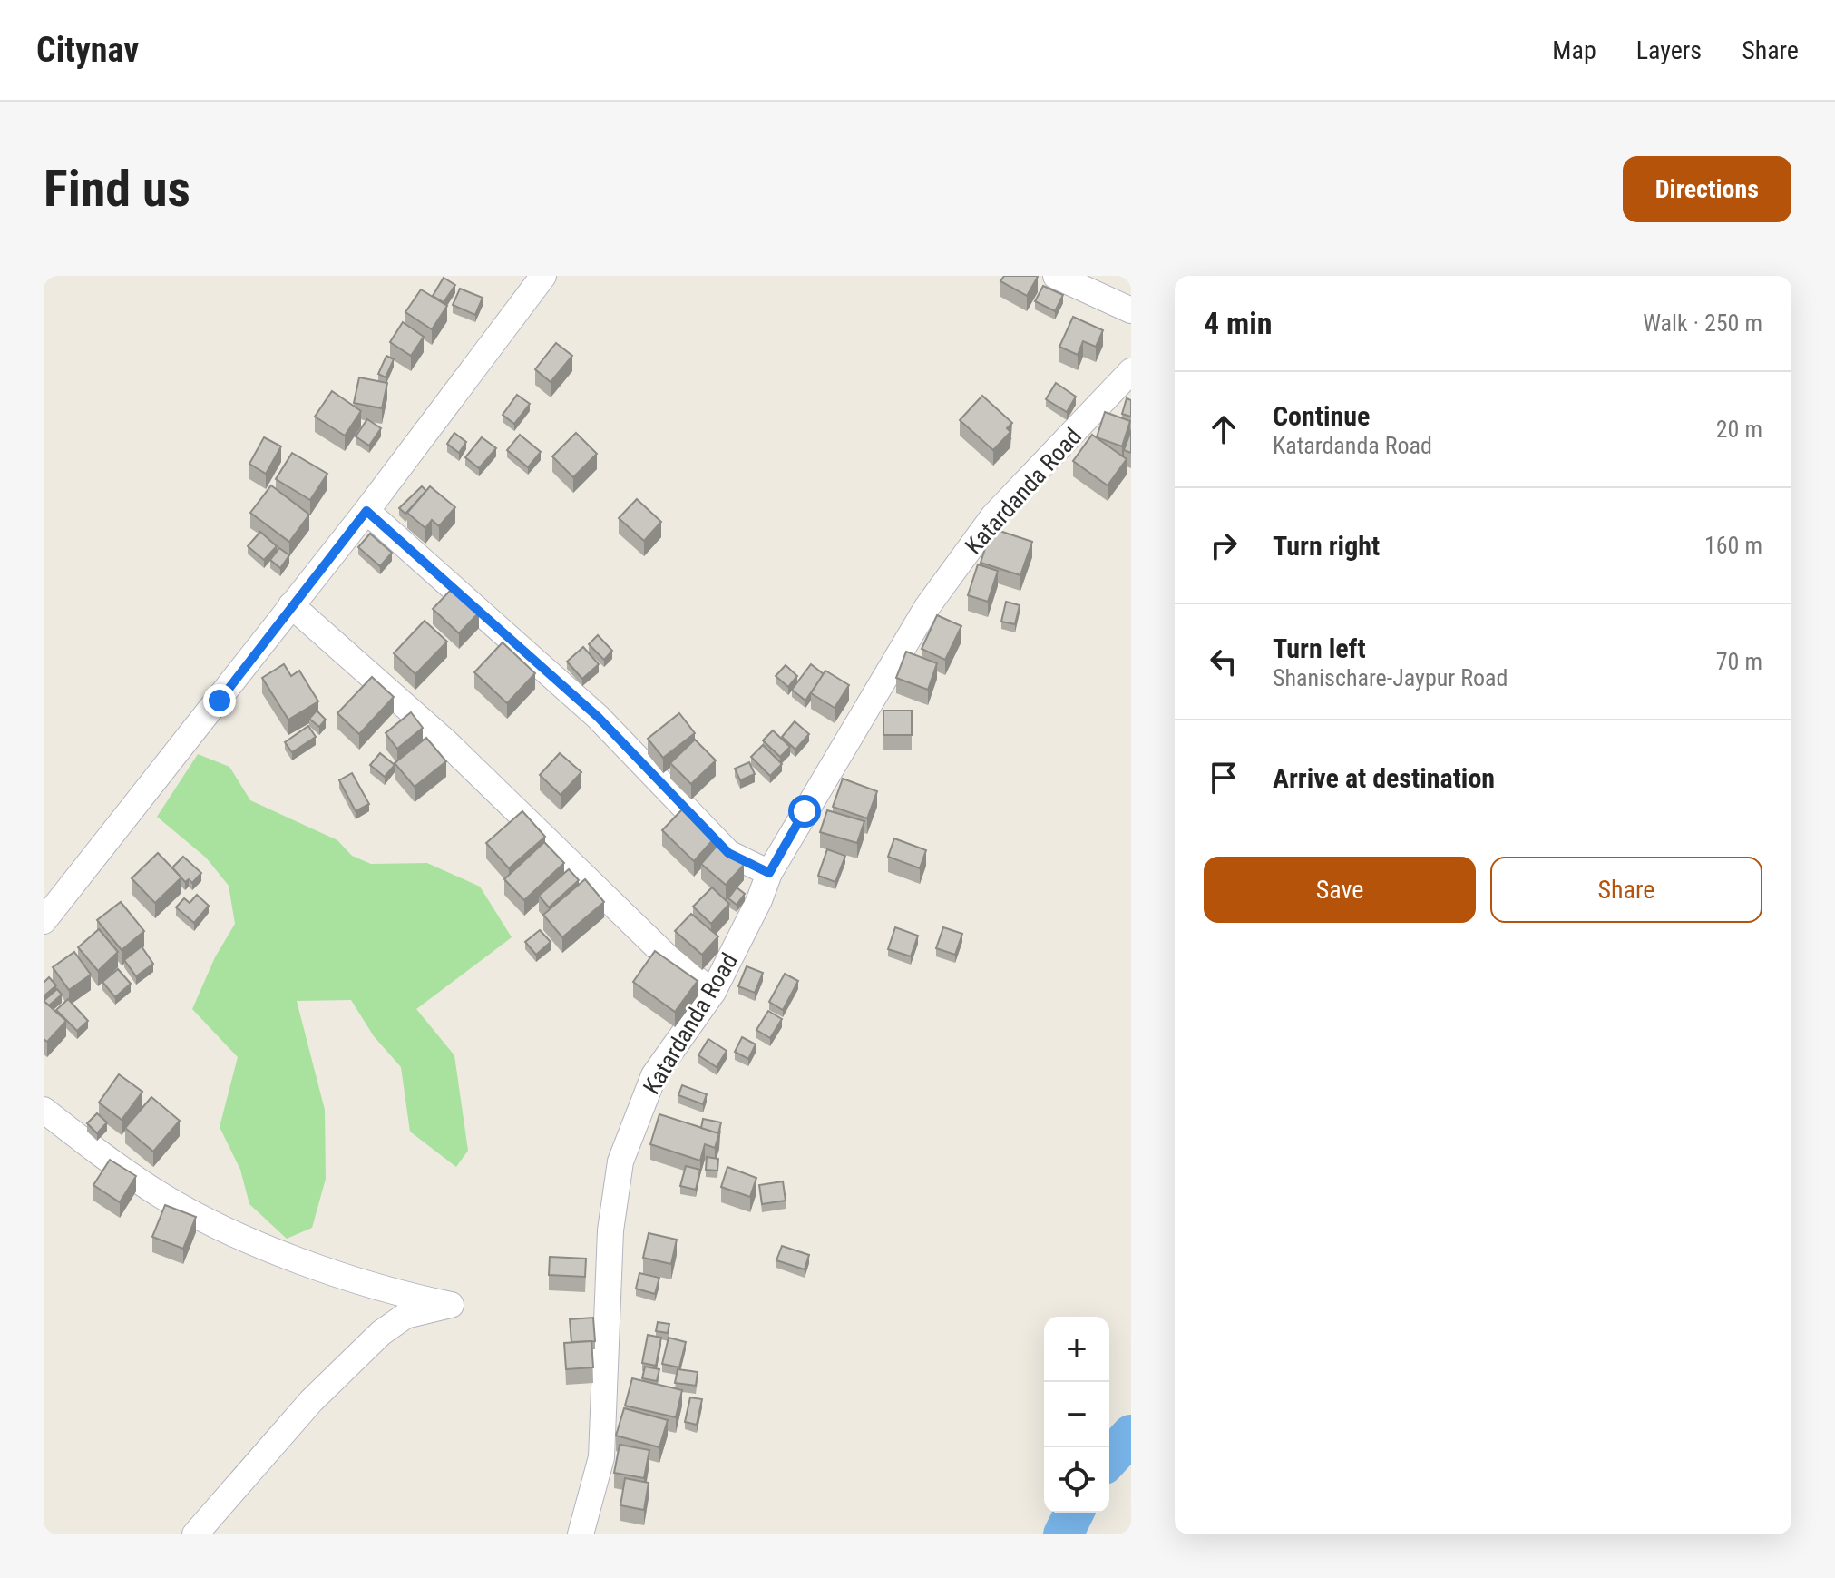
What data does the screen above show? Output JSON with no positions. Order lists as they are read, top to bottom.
{
  "streets": {
    "street": ["Katardanda Road"]
  },
  "page": {
    "header": "Citynav",
    "nav": ["Map", "Layers", "Share"],
    "buttons": [
      "Directions",
      ["Save", "Share"]
    ],
    "title": "Find us",
    "heading": ["4 min", "Walk · 250 m"],
    "list": [
      ["Continue", "Katardanda Road", "20 m"],
      ["Turn right", "160 m"],
      ["Turn left", "Shanischare-Jaypur Road", "70 m"],
      "Arrive at destination"
    ],
    "map_buttons": ["+", "−"]
  }
}
